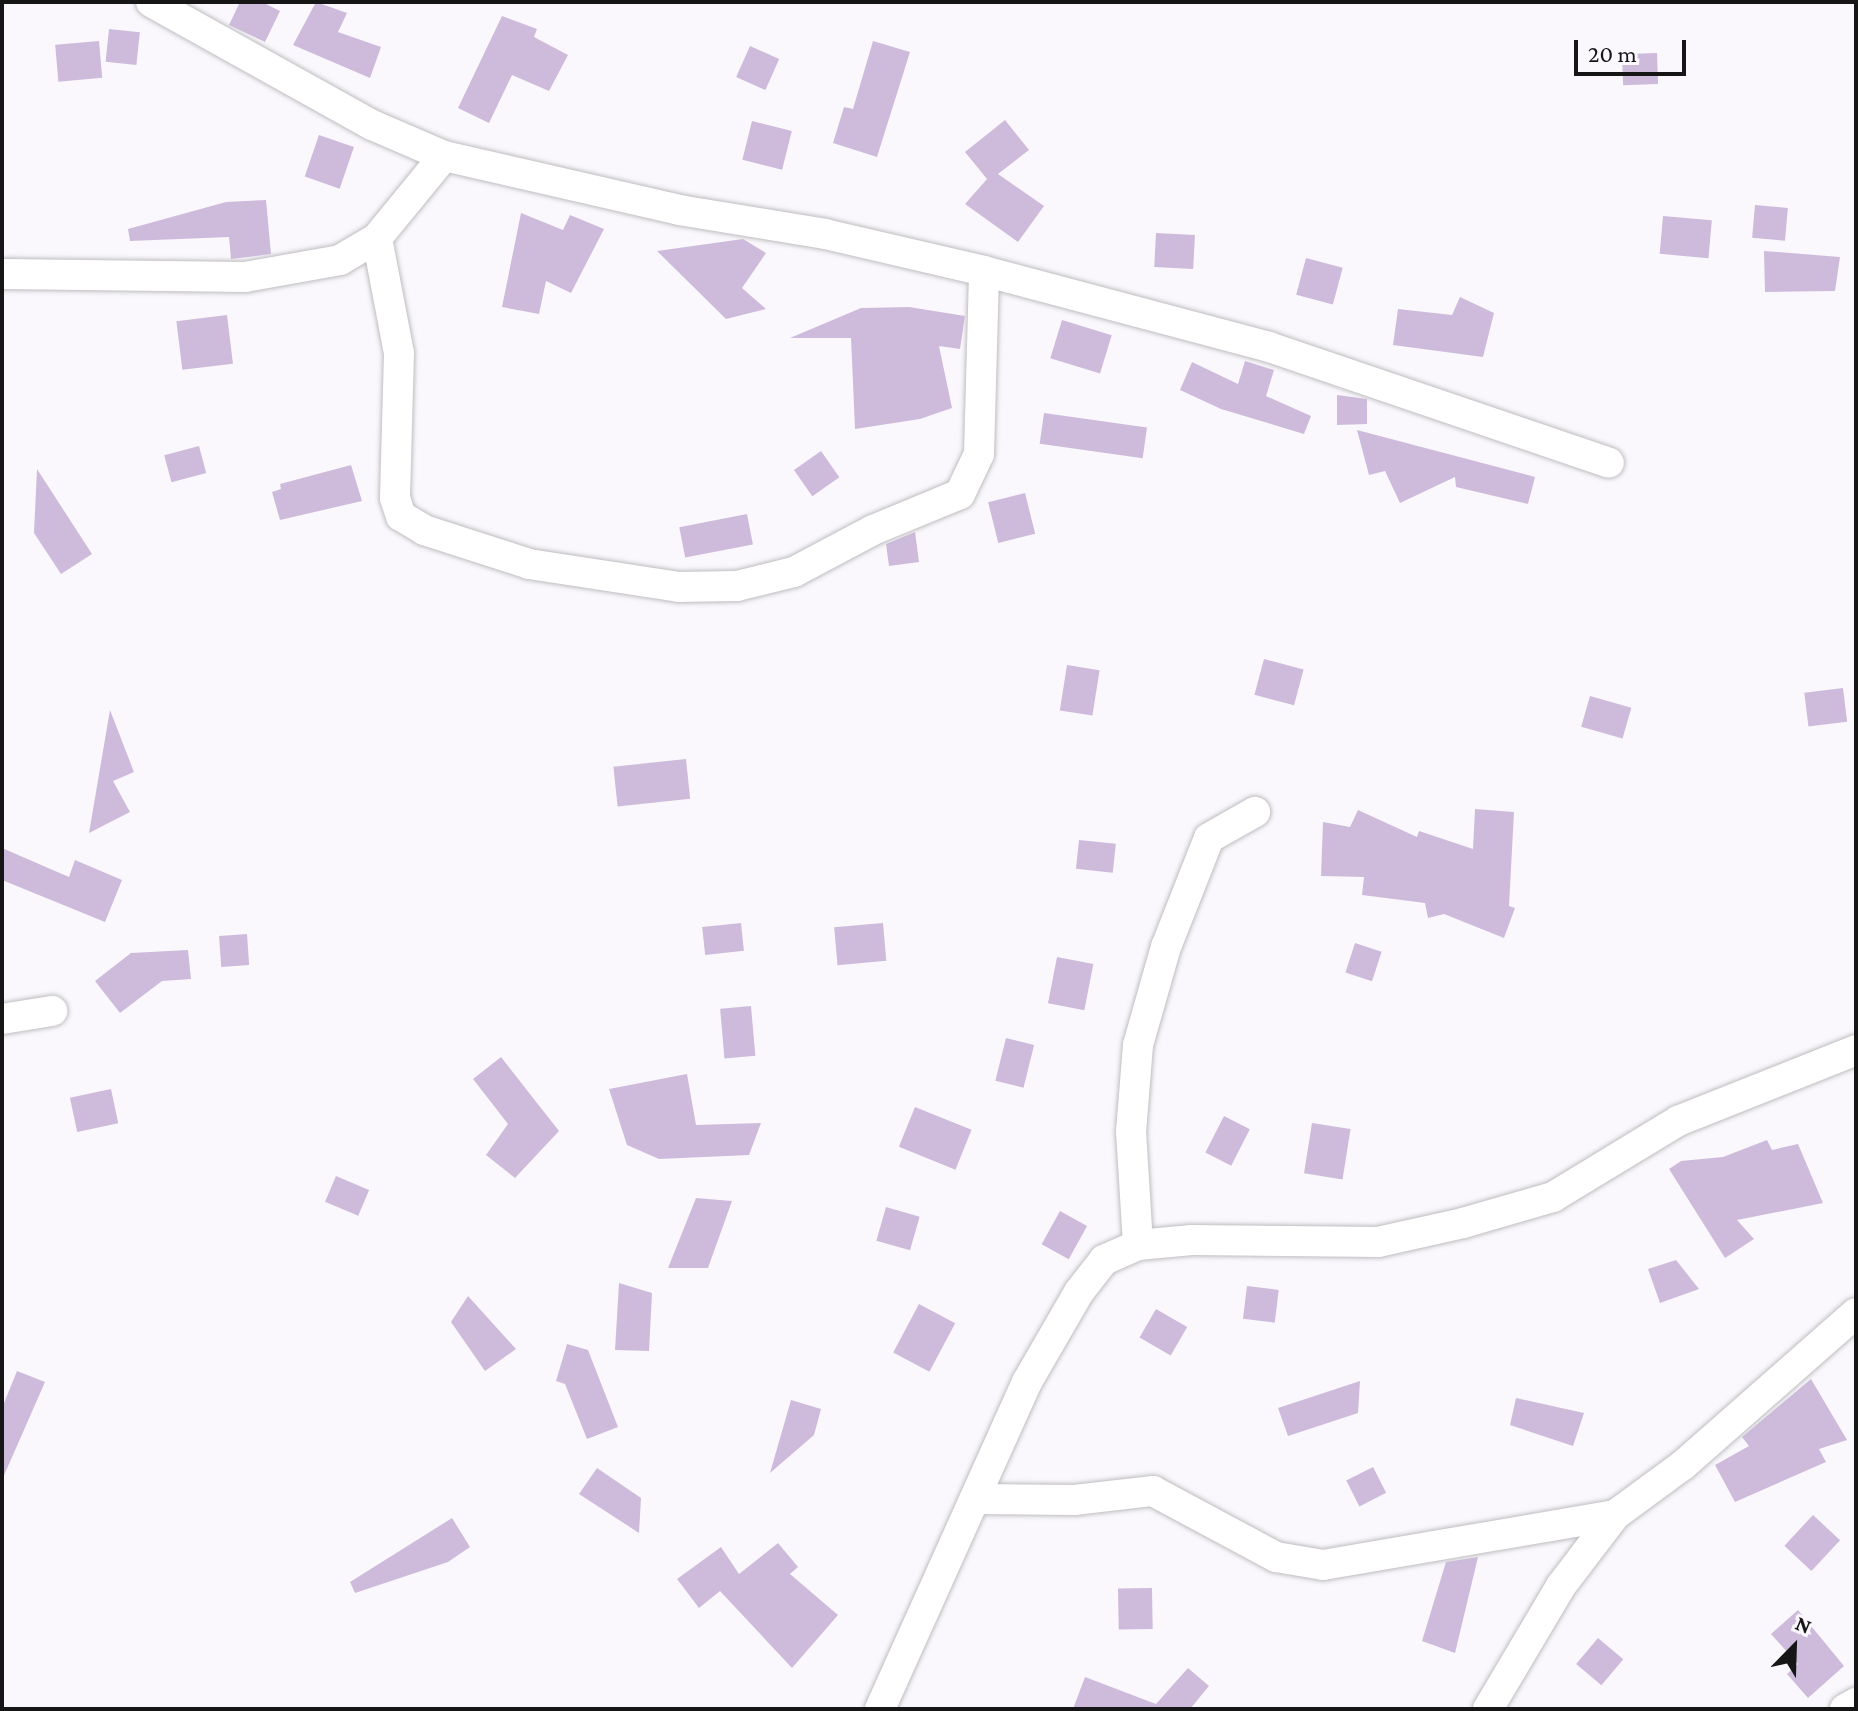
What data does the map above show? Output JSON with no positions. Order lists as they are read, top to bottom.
{
  "scale_bar": "20 m",
  "north": "top right"
}
